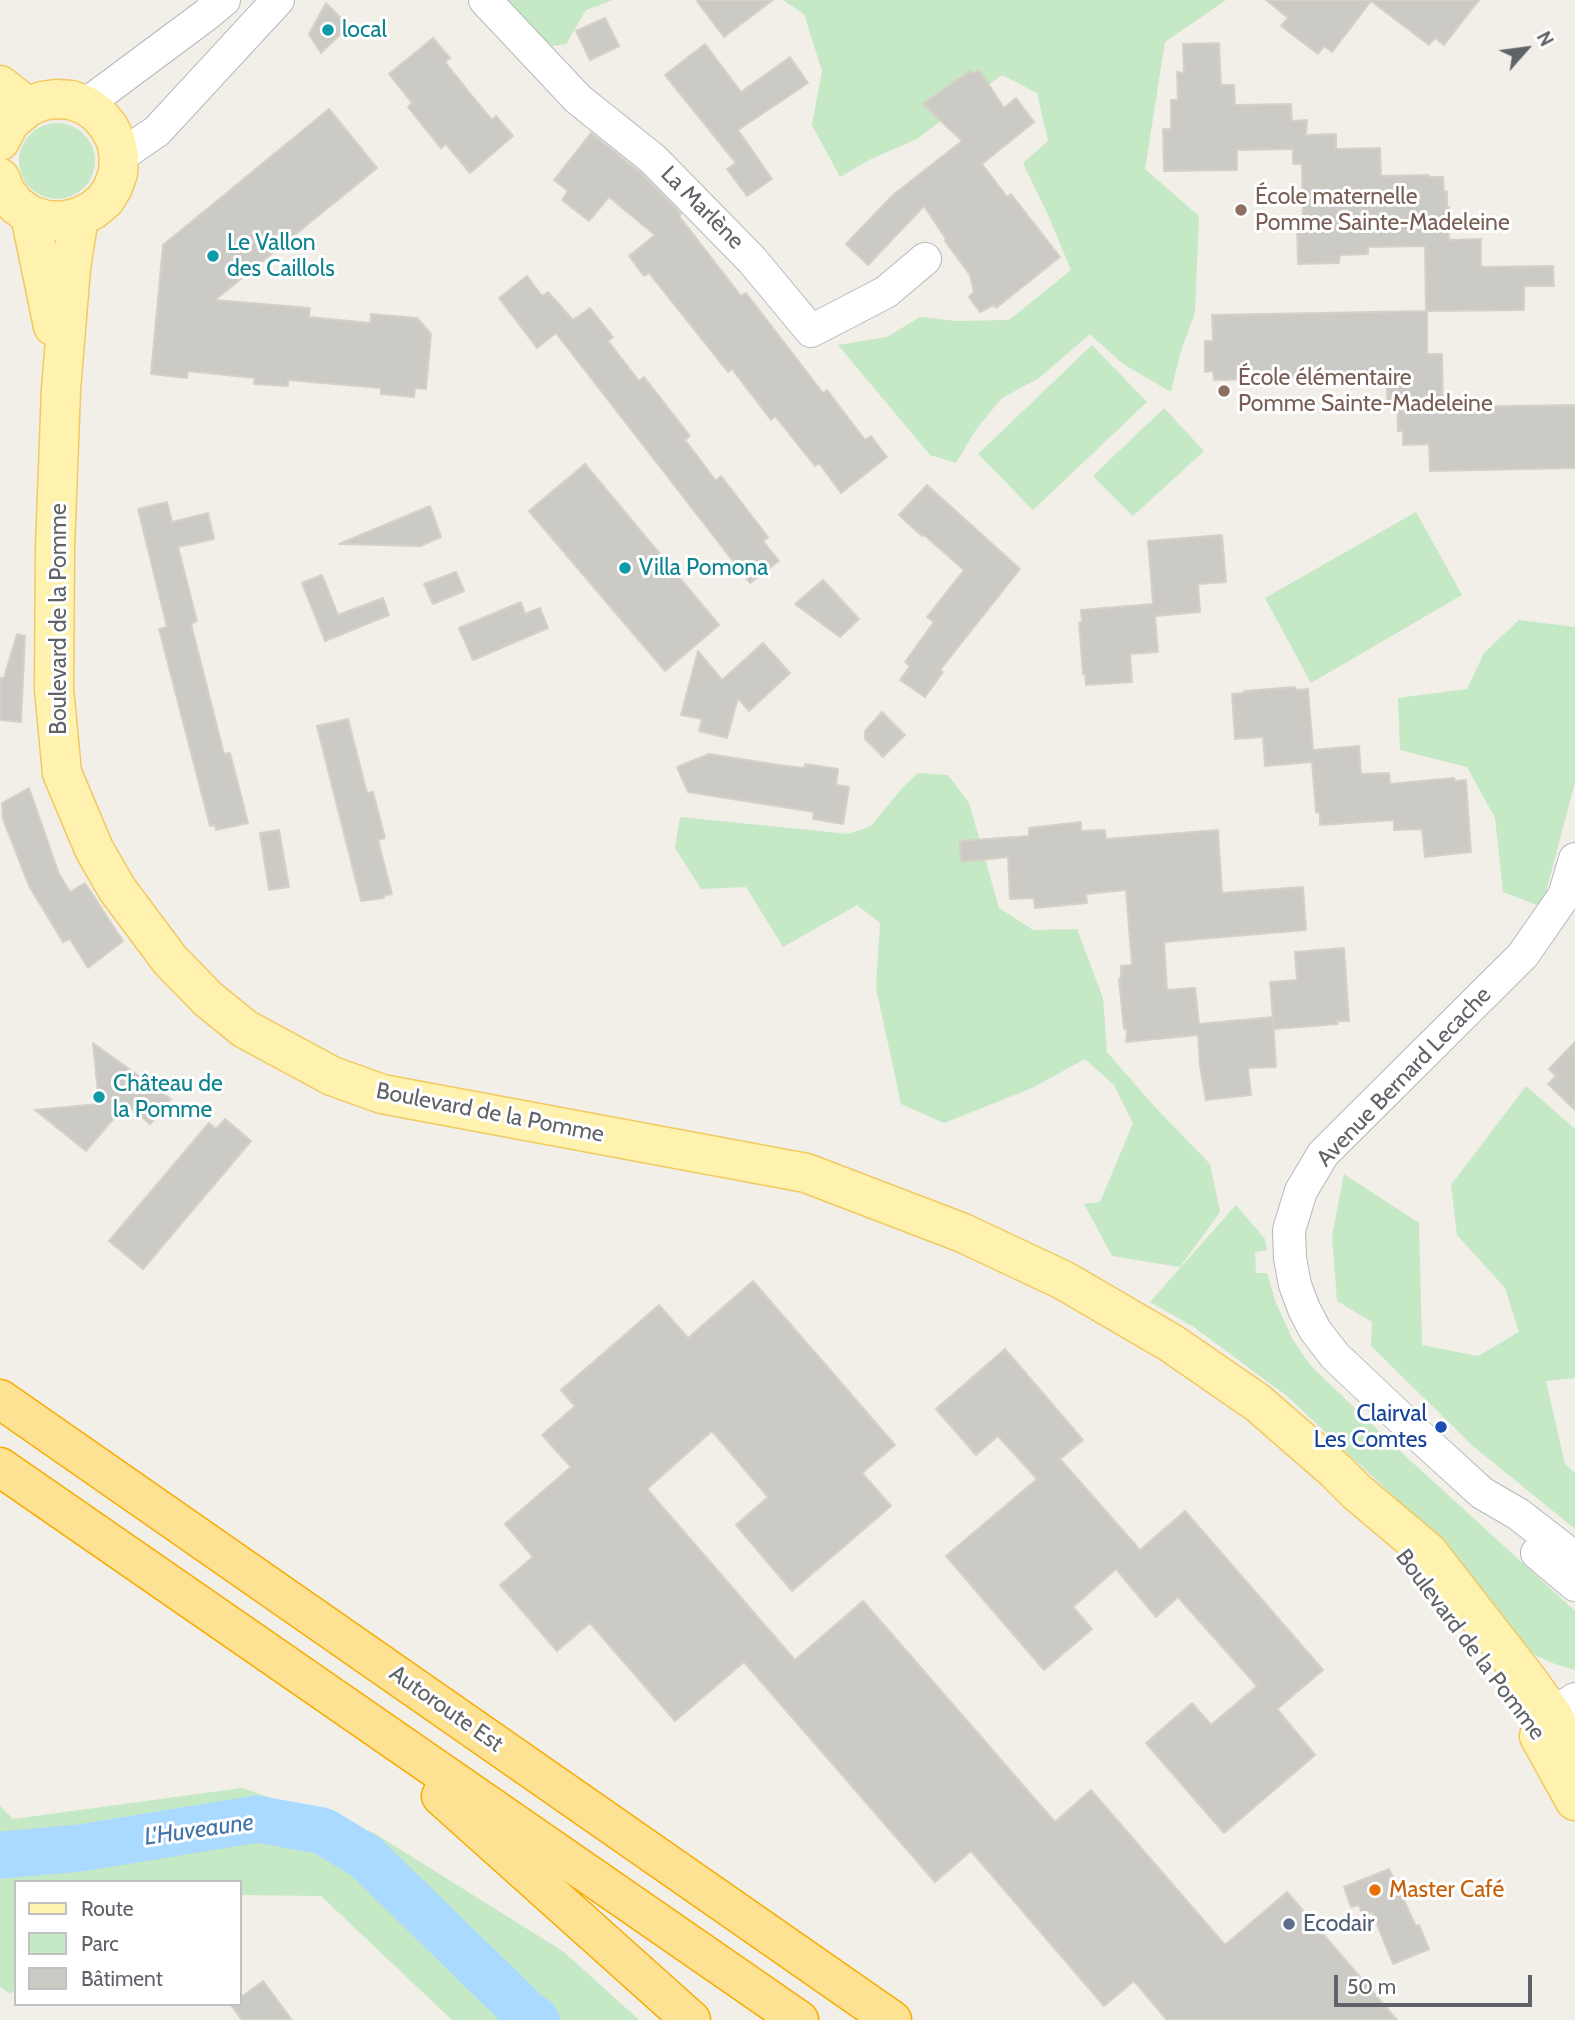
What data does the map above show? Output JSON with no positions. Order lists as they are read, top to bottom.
{
  "streets": {
    "highway": ["Autoroute Est"],
    "main road": ["Boulevard de la Pomme"],
    "street": ["La Marlène", "Avenue Bernard Lecache"]
  },
  "water": ["L'Huveaune"],
  "places": [
    "local",
    "École maternelle Pomme Sainte-Madeleine",
    "Le Vallon des Caillols",
    "École élémentaire Pomme Sainte-Madeleine",
    "Villa Pomona",
    "Château de la Pomme",
    "Clairval Les Comtes",
    "Master Café",
    "Ecodair"
  ],
  "legend": ["Route", "Parc", "Bâtiment"],
  "scale_bar": "50 m",
  "north": "top right"
}
